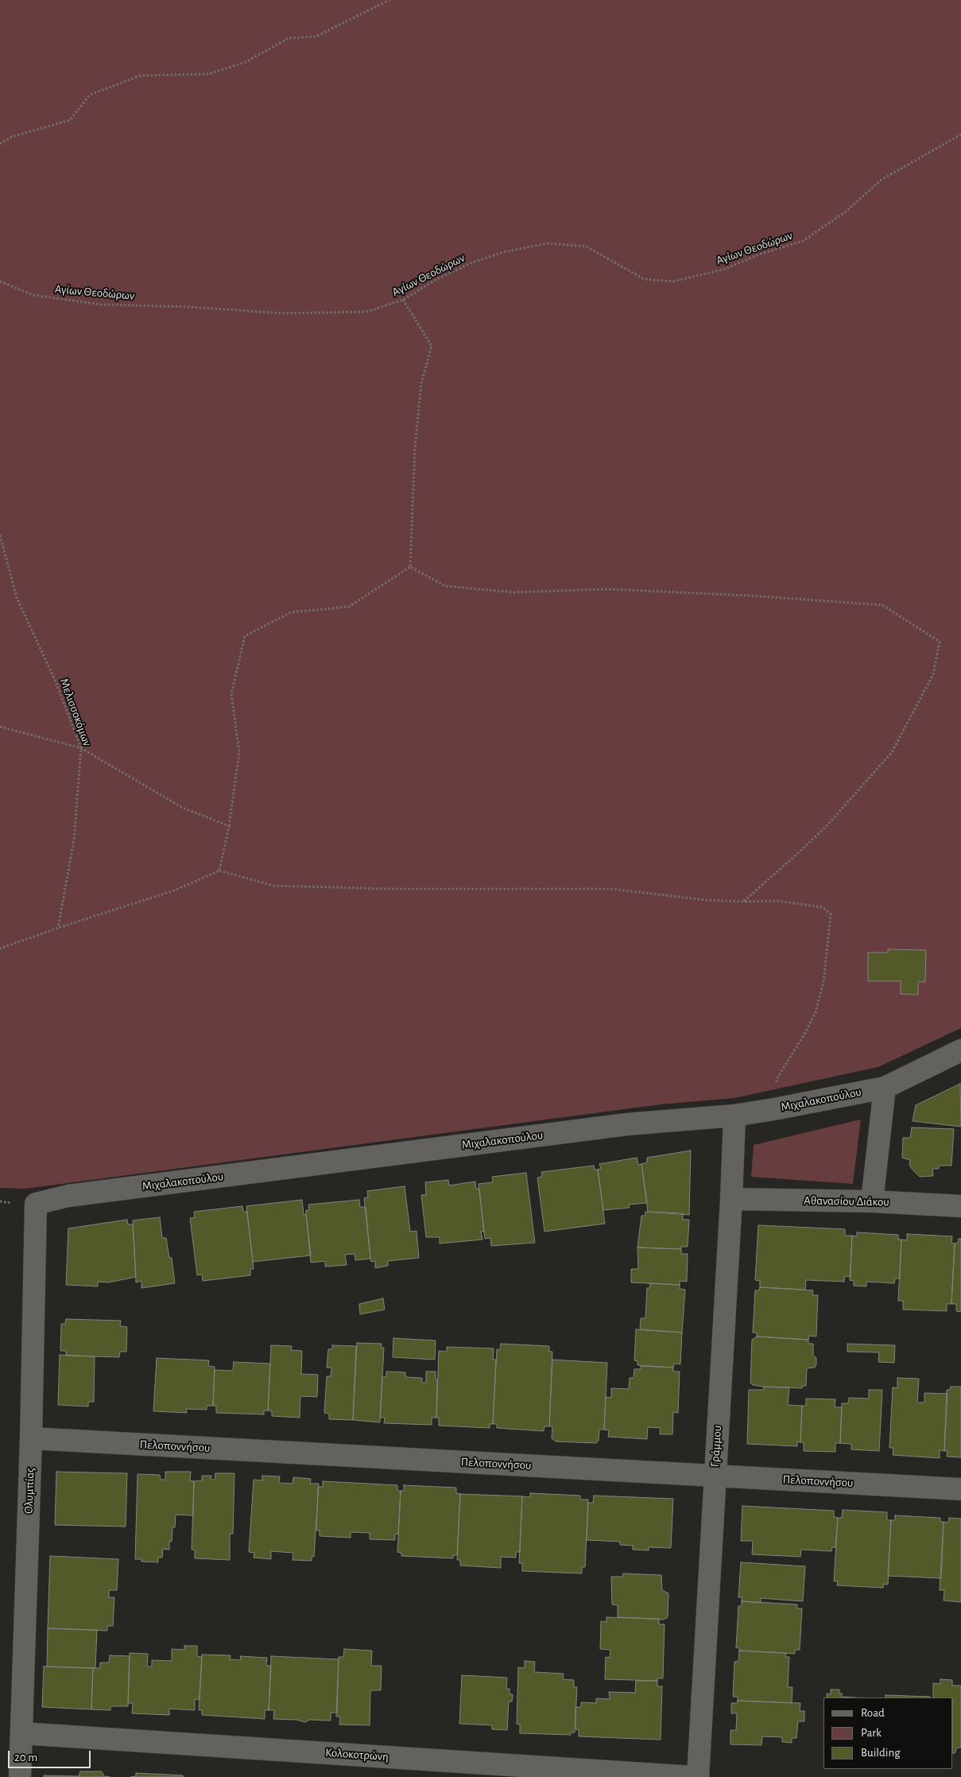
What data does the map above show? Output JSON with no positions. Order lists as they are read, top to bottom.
{
  "streets": {
    "street": [
      "Μιχαλακοπούλου",
      "Αθανασίου Διάκου",
      "Πελοποννήσου",
      "Γράμμου",
      "Ολυμπίας",
      "Κολοκοτρώνη"
    ],
    "path": ["Αγίων Θεοδώρων", "Μελισσοκόμων"]
  },
  "crossings": [
    ["Μιχαλακοπούλου", "Γράμμου"],
    ["Μιχαλακοπούλου", "Ολυμπίας"],
    ["Αθανασίου Διάκου", "Γράμμου"],
    ["Πελοποννήσου", "Γράμμου"],
    ["Πελοποννήσου", "Ολυμπίας"],
    ["Ολυμπίας", "Κολοκοτρώνη"]
  ],
  "legend": ["Road", "Park", "Building"],
  "scale_bar": "20 m"
}
